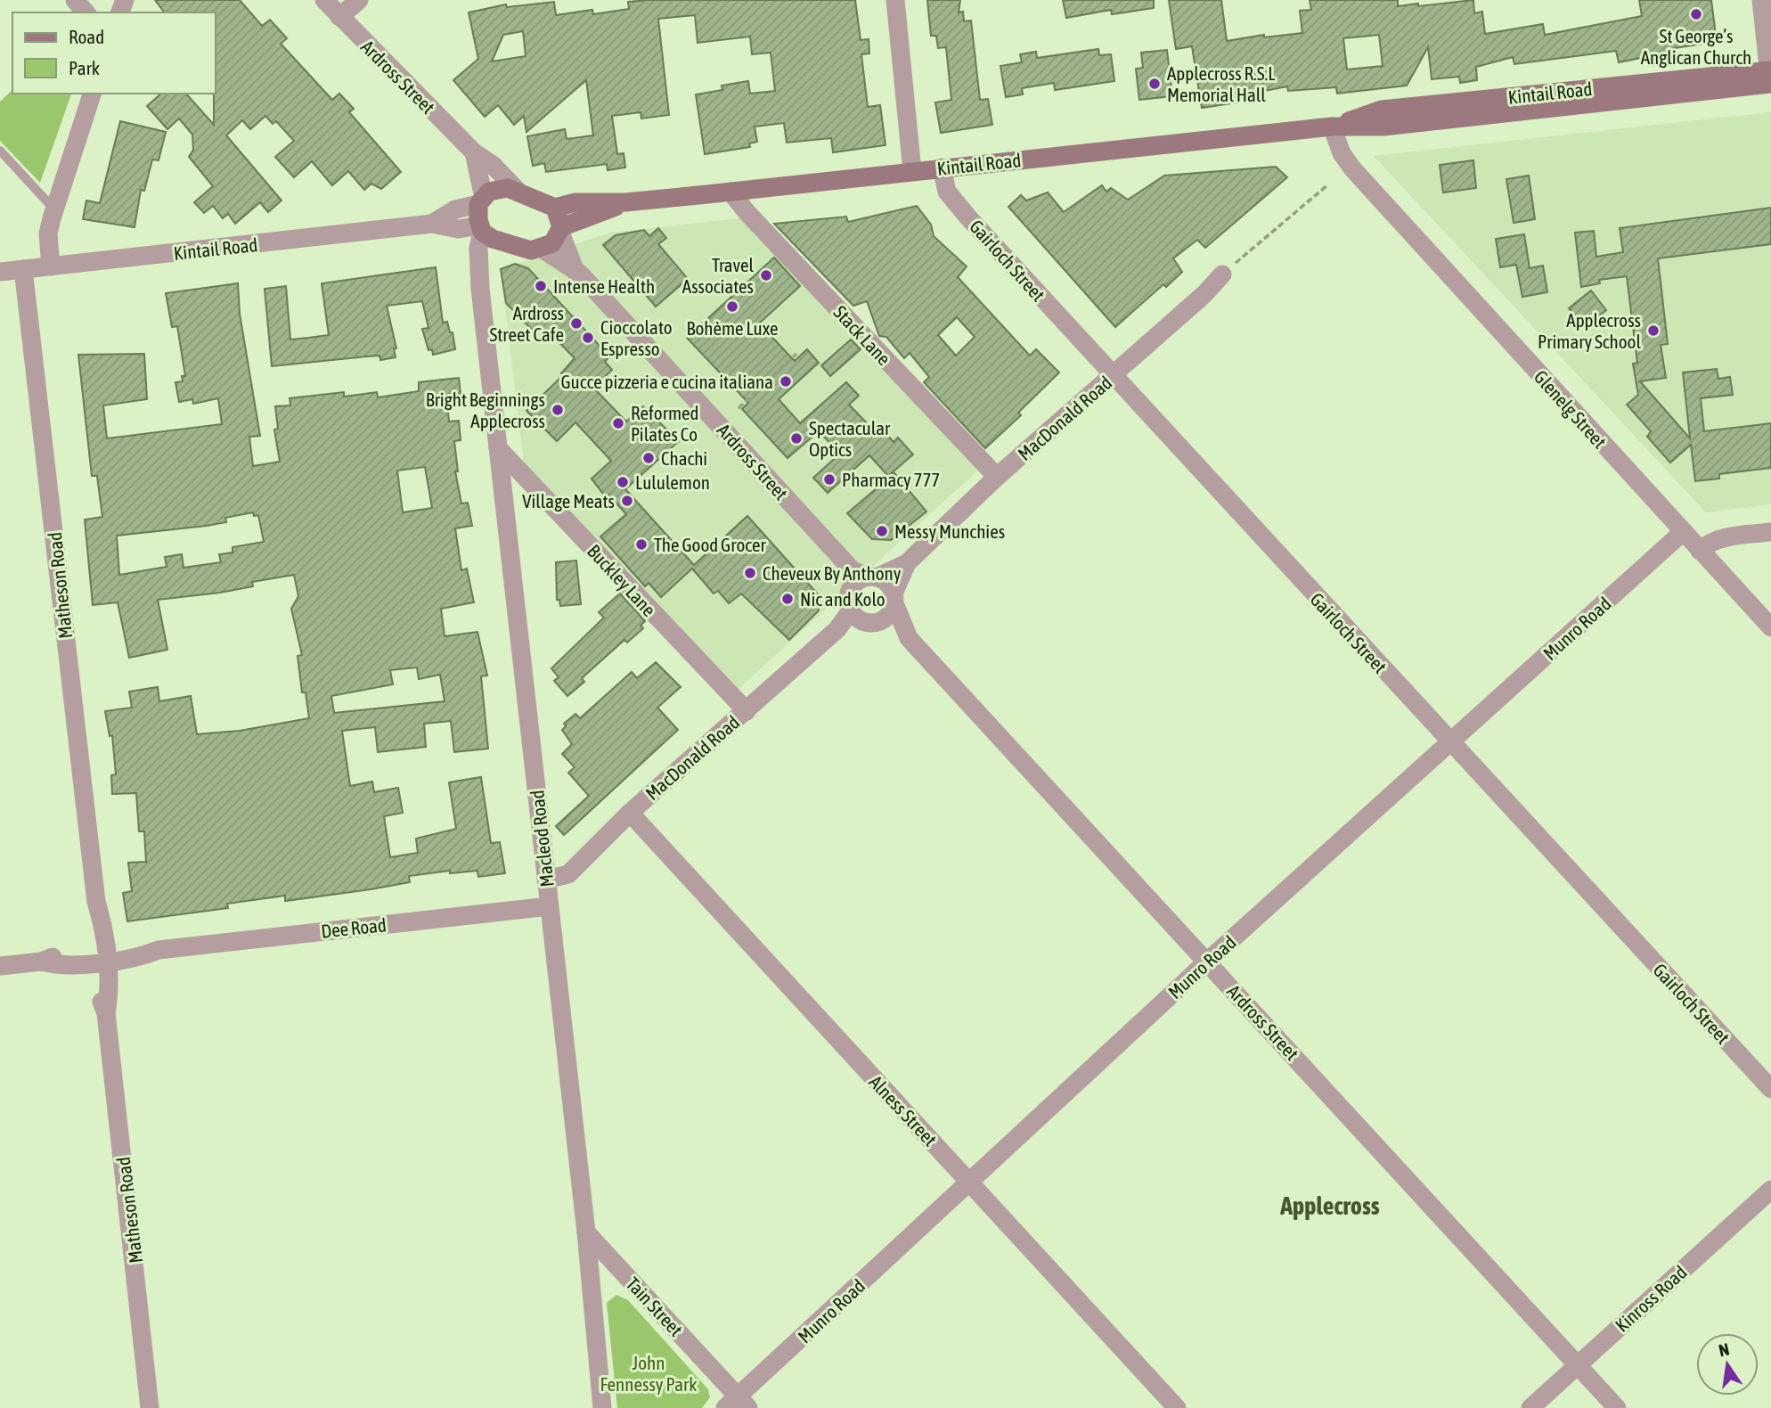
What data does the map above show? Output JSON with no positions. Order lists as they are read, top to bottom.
{
  "streets": {
    "main road": ["Kintail Road"],
    "street": [
      "Ardross Street",
      "Gairloch Street",
      "Stack Lane",
      "Glenelg Street",
      "MacDonald Road",
      "Buckley Lane",
      "Matheson Road",
      "Munro Road",
      "Macleod Road",
      "Dee Road",
      "Alness Street",
      "Kinross Road",
      "Tain Street"
    ]
  },
  "crossings": [
    ["Ardross Street", "Kintail Road"],
    ["Ardross Street", "MacDonald Road"],
    ["Ardross Street", "Munro Road"],
    ["Ardross Street", "Macleod Road"],
    ["Ardross Street", "Kinross Road"],
    ["Kintail Road", "Gairloch Street"],
    ["Kintail Road", "Stack Lane"],
    ["Kintail Road", "Glenelg Street"],
    ["Kintail Road", "Matheson Road"],
    ["Kintail Road", "Macleod Road"],
    ["Gairloch Street", "MacDonald Road"],
    ["Gairloch Street", "Munro Road"],
    ["Stack Lane", "MacDonald Road"],
    ["Glenelg Street", "Munro Road"],
    ["MacDonald Road", "Buckley Lane"],
    ["MacDonald Road", "Macleod Road"],
    ["MacDonald Road", "Alness Street"],
    ["Buckley Lane", "Macleod Road"],
    ["Matheson Road", "Dee Road"],
    ["Munro Road", "Alness Street"],
    ["Munro Road", "Tain Street"],
    ["Macleod Road", "Dee Road"],
    ["Macleod Road", "Tain Street"]
  ],
  "districts": ["Applecross"],
  "parks": ["John Fennessy Park"],
  "places": [
    "St George’s Anglican Church",
    "Applecross R.S.L Memorial Hall",
    "Travel Associates",
    "Intense Health",
    "Bohème Luxe",
    "Ardross Street Cafe",
    "Applecross Primary School",
    "Cioccolato Espresso",
    "Gucce pizzeria e cucina italiana",
    "Bright Beginnings Applecross",
    "Reformed Pilates Co",
    "Spectacular Optics",
    "Chachi",
    "Pharmacy 777",
    "Lululemon",
    "Village Meats",
    "Messy Munchies",
    "The Good Grocer",
    "Cheveux By Anthony",
    "Nic and Kolo"
  ],
  "legend": ["Road", "Park"],
  "north": "top"
}
